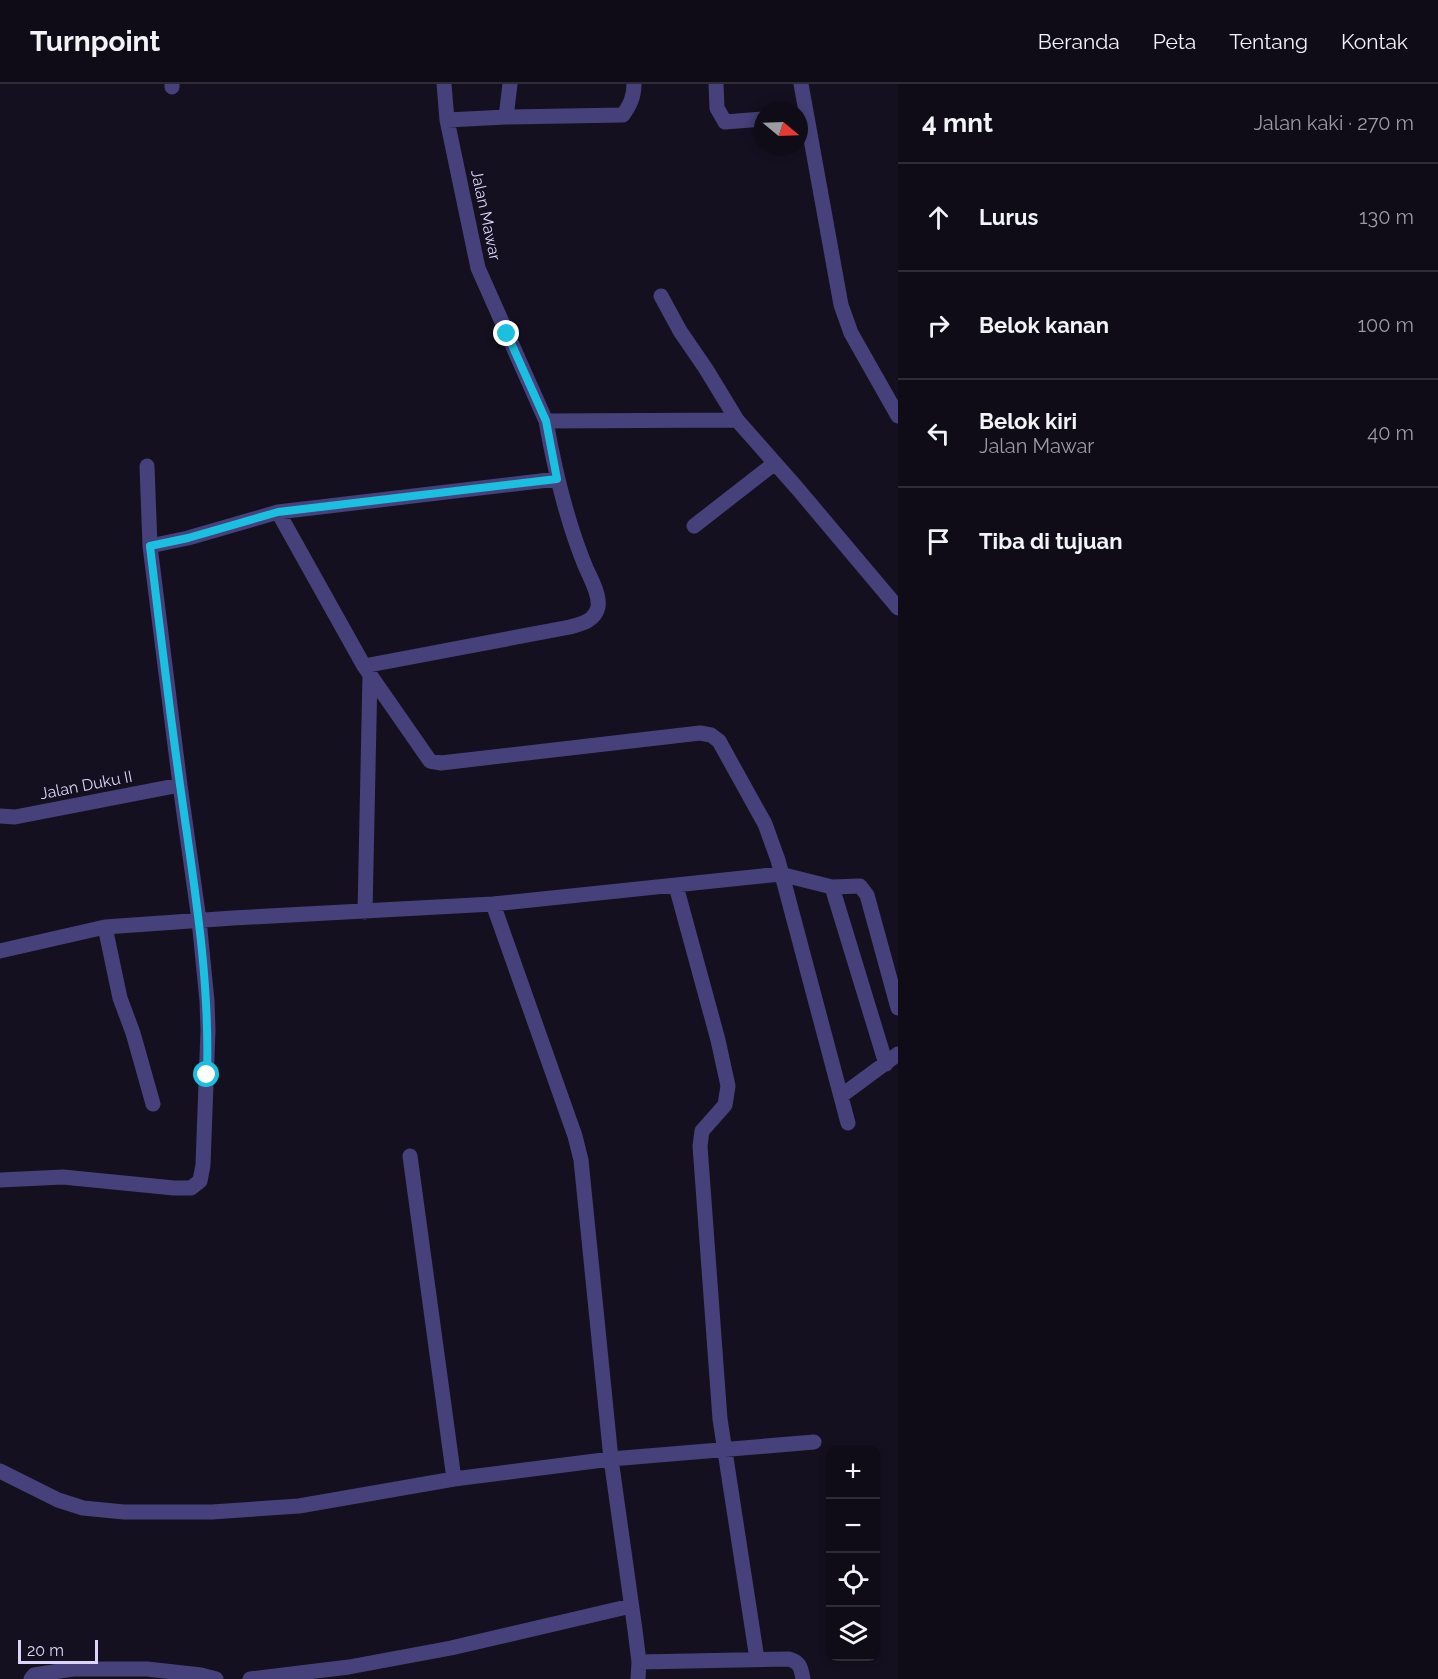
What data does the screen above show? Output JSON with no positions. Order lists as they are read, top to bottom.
{
  "streets": {
    "street": ["Jalan Mawar", "Jalan Duku II"]
  },
  "scale_bar": "20 m",
  "north": "right",
  "page": {
    "header": "Turnpoint",
    "nav": [
      "Beranda",
      "Peta",
      "Tentang",
      "Kontak"
    ],
    "heading": ["4 mnt", "Jalan kaki · 270 m"],
    "list": [
      ["Lurus", "130 m"],
      ["Belok kanan", "100 m"],
      ["Belok kiri", "Jalan Mawar", "40 m"],
      "Tiba di tujuan"
    ],
    "map_buttons": ["+", "−"],
    "scale": "20 m"
  }
}
